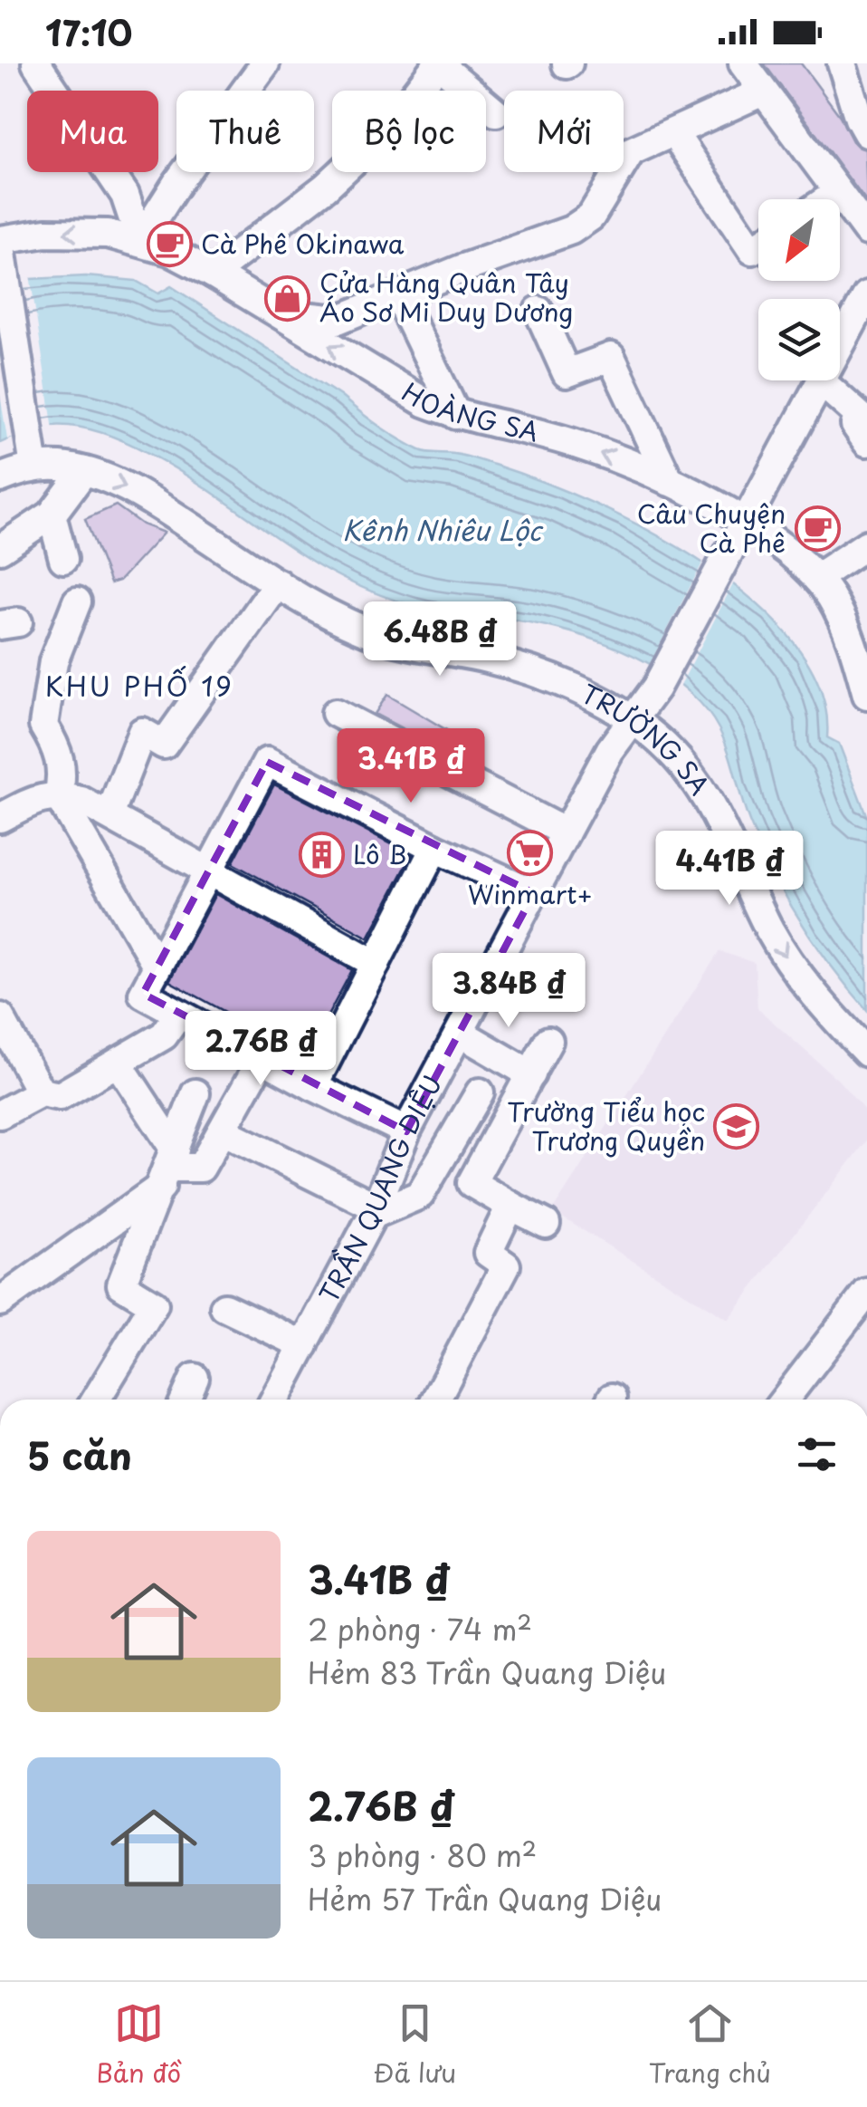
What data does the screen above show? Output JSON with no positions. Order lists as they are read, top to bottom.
{
  "streets": {
    "street": ["HOÀNG SA", "TRƯỜNG SA", "TRẦN QUANG DIỆU"]
  },
  "crossings": [
    ["HOÀNG SA", "TRẦN QUANG DIỆU"],
    ["TRƯỜNG SA", "TRẦN QUANG DIỆU"]
  ],
  "one_way": ["HOÀNG SA", "TRƯỜNG SA"],
  "districts": ["KHU PHỐ 19"],
  "water": ["Kênh Nhiêu Lộc"],
  "places": {
    "cafe": ["Cà Phê Okinawa", "Câu Chuyện Cà Phê"],
    "shop": ["Cửa Hàng Quân Tây Áo Sơ Mi Duy Dương"],
    "supermarket": ["Winmart+"],
    "building": ["Lô B"],
    "school or university": ["Trường Tiểu học Trương Quyền"]
  },
  "north": "bottom left",
  "page": {
    "status": "17:10",
    "chip": [
      "Mua",
      "Thuê",
      "Bộ lọc",
      "Mới"
    ],
    "price": [
      "6.48B ₫",
      "3.41B ₫",
      "4.41B ₫",
      "3.84B ₫",
      "2.76B ₫"
    ],
    "heading": "5 căn",
    "list": [
      {
        "name": "3.41B ₫",
        "note": "2 phòng · 74 m² · Hẻm 83 Trần Quang Diệu"
      },
      {
        "name": "2.76B ₫",
        "note": "3 phòng · 80 m² · Hẻm 57 Trần Quang Diệu"
      }
    ],
    "tabs": ["Bản đồ", "Đã lưu", "Trang chủ"]
  }
}
